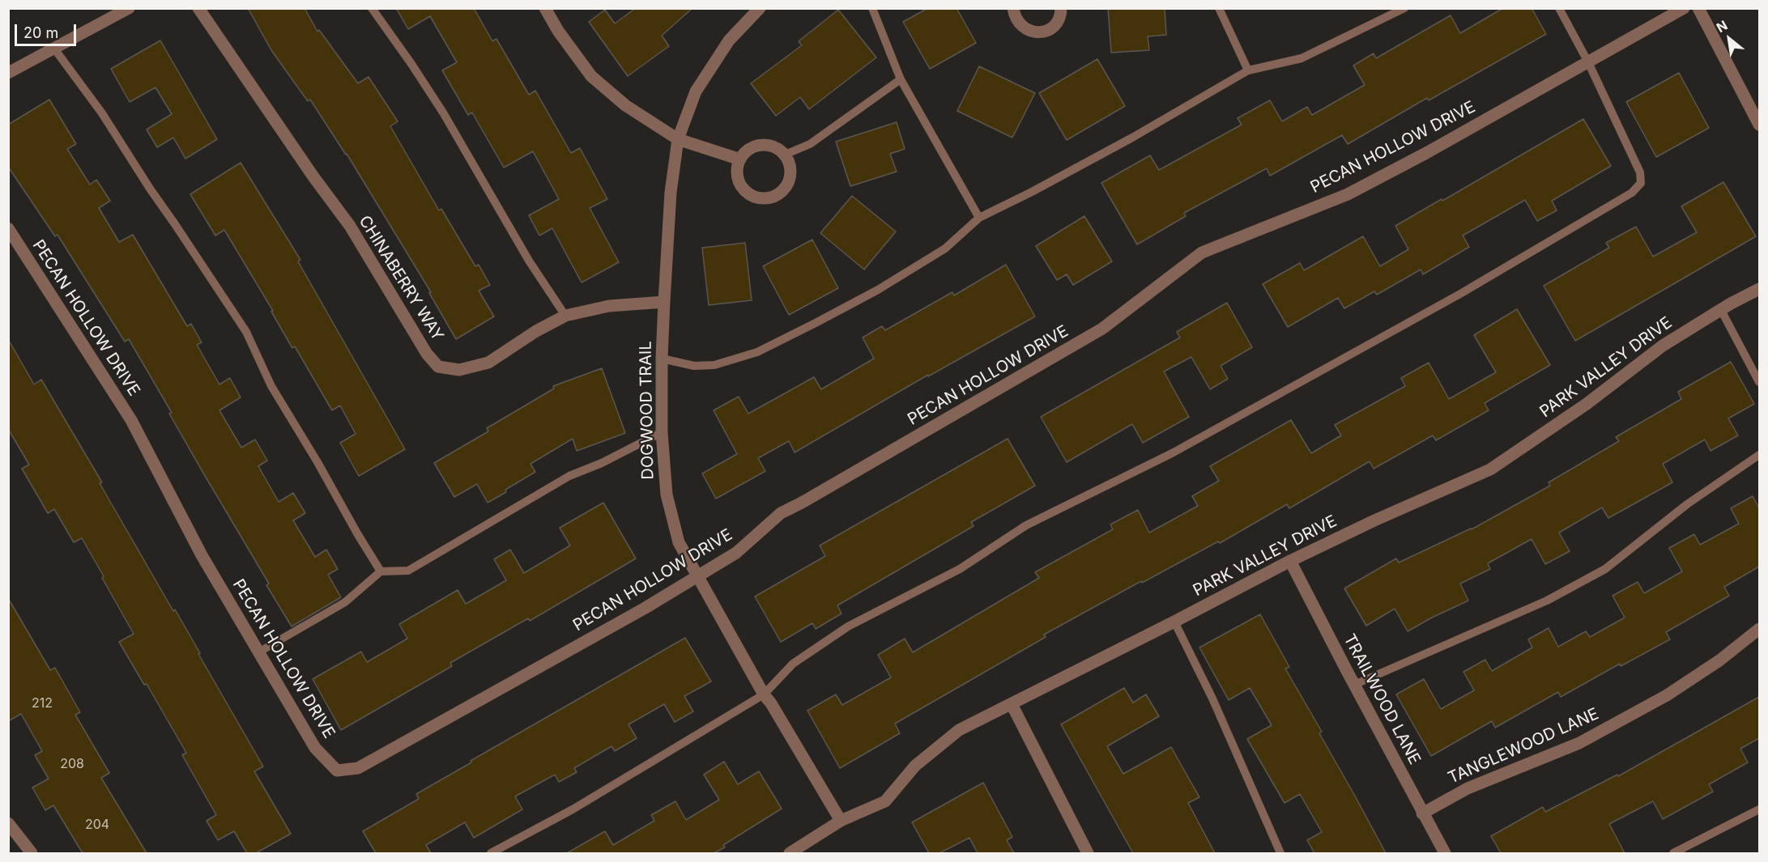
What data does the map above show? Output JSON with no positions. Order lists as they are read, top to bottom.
{
  "streets": {
    "street": [
      "PECAN HOLLOW DRIVE",
      "CHINABERRY WAY",
      "PARK VALLEY DRIVE",
      "DOGWOOD TRAIL",
      "TRAILWOOD LANE",
      "TANGLEWOOD LANE"
    ]
  },
  "crossings": [
    ["PECAN HOLLOW DRIVE", "DOGWOOD TRAIL"],
    ["CHINABERRY WAY", "DOGWOOD TRAIL"],
    ["PARK VALLEY DRIVE", "DOGWOOD TRAIL"],
    ["PARK VALLEY DRIVE", "TRAILWOOD LANE"],
    ["TRAILWOOD LANE", "TANGLEWOOD LANE"]
  ],
  "house_numbers": ["212", "208", "204"],
  "scale_bar": "20 m",
  "north": "top left"
}
